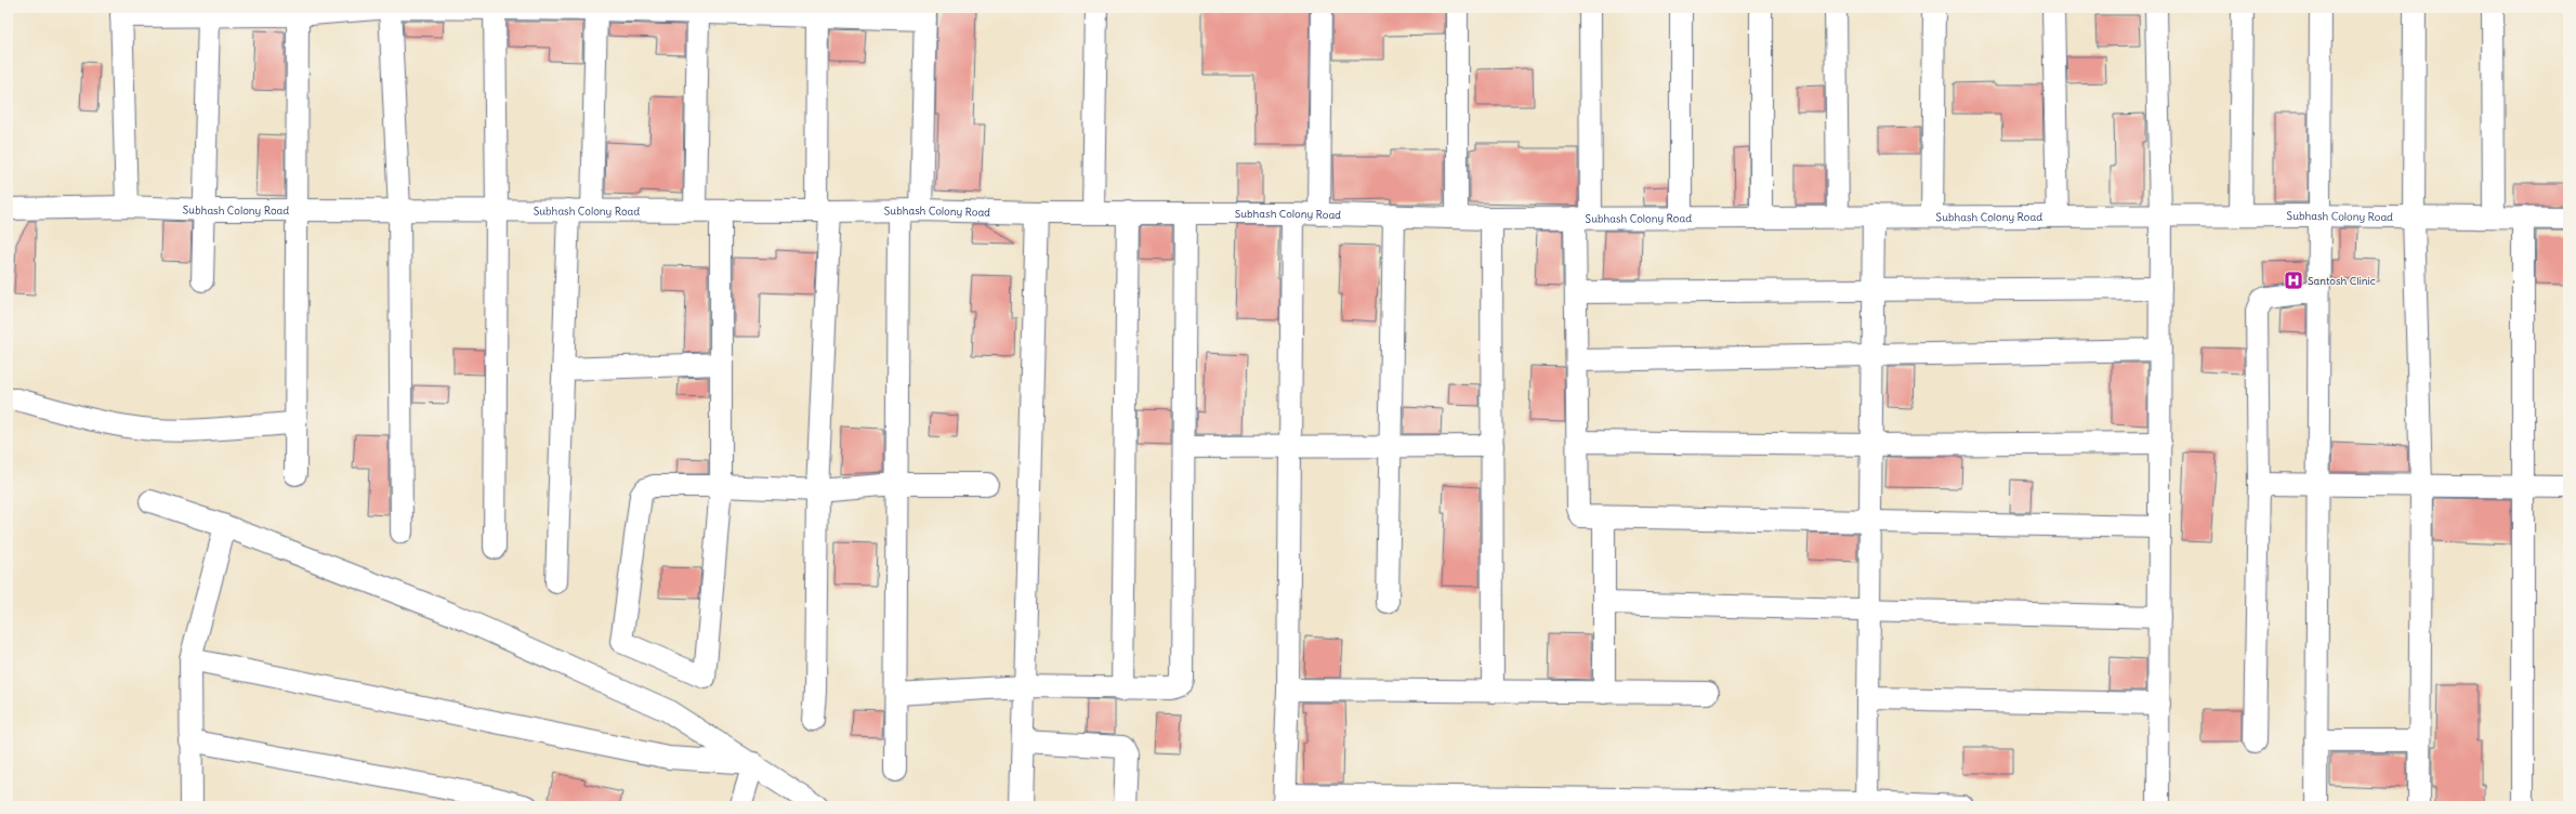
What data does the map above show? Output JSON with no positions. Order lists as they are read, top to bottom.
{
  "streets": {
    "street": ["Subhash Colony Road"]
  },
  "places": {
    "hospital": ["Santosh Clinic"]
  }
}
